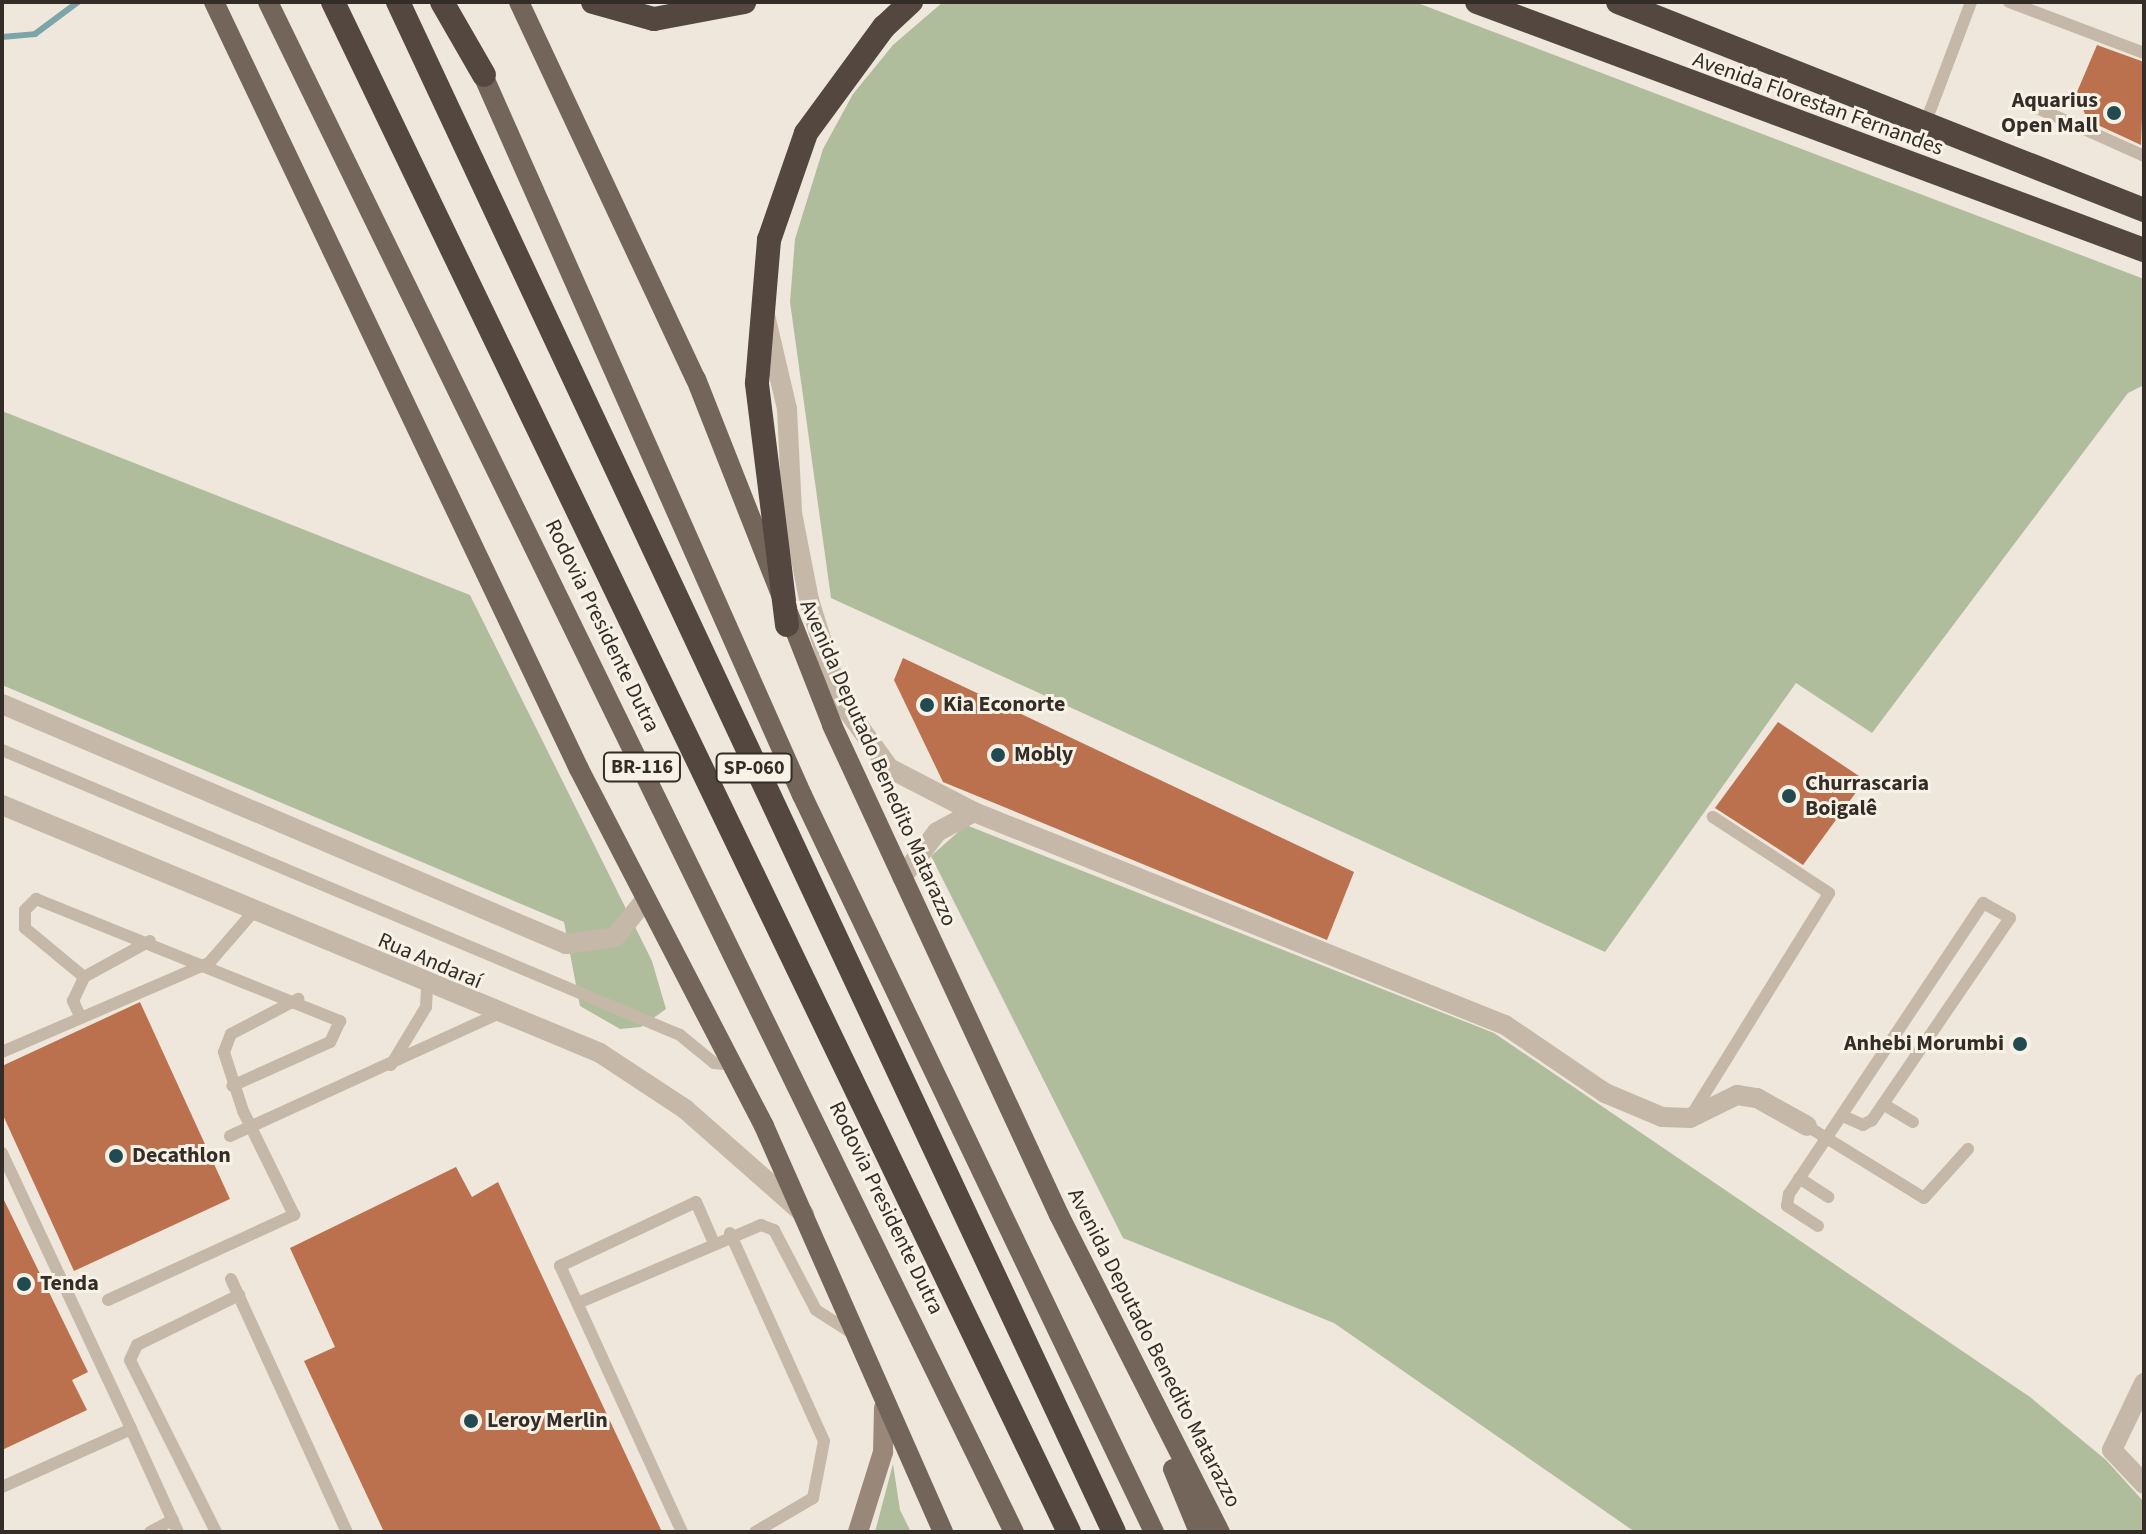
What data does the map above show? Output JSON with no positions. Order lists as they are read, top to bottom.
{
  "streets": {
    "highway": ["Avenida Florestan Fernandes", "Rodovia Presidente Dutra", "SP-060"],
    "main road": ["Avenida Deputado Benedito Matarazzo", "BR-116"],
    "street": ["Rua Andaraí"]
  },
  "places": [
    "Aquarius Open Mall",
    "Kia Econorte",
    "Mobly",
    "Churrascaria Boigalê",
    "Anhebi Morumbi",
    "Decathlon",
    "Tenda",
    "Leroy Merlin"
  ]
}
